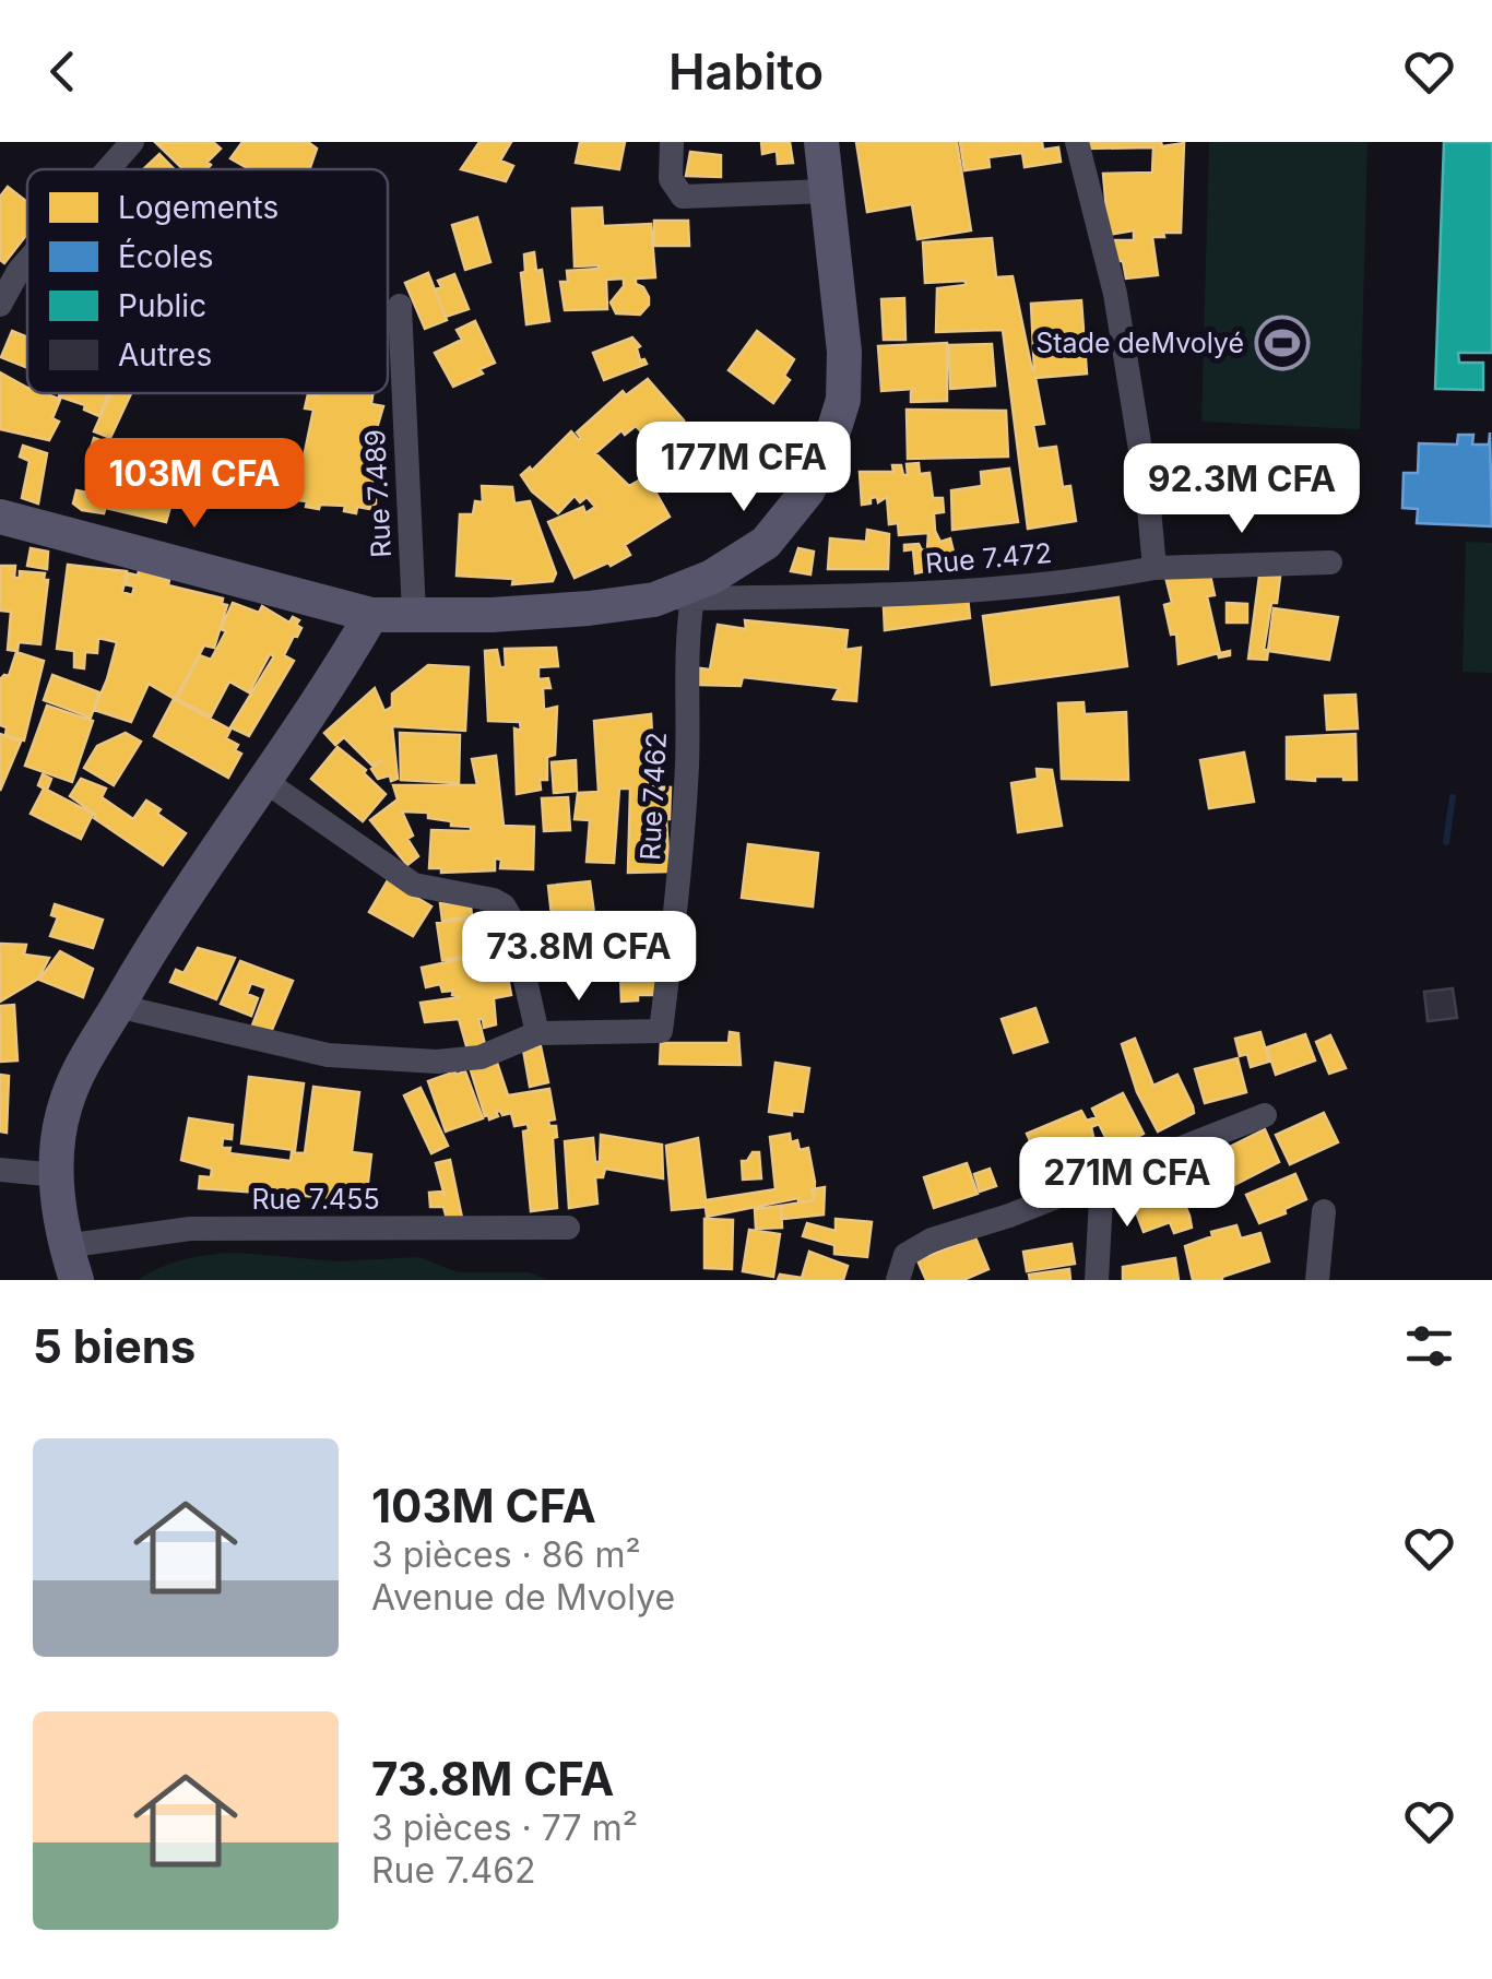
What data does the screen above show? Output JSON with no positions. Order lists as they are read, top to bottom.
{
  "streets": {
    "street": [
      "Rue 7.489",
      "Rue 7.472",
      "Rue 7.462",
      "Rue 7.455"
    ]
  },
  "crossings": [
    ["Rue 7.472", "Rue 7.462"]
  ],
  "places": {
    "sports": ["Stade deMvolyé"]
  },
  "legend": [
    "Logements",
    "Écoles",
    "Public",
    "Autres"
  ],
  "page": {
    "header": "Habito",
    "price": [
      "177M CFA",
      "103M CFA",
      "92.3M CFA",
      "73.8M CFA",
      "271M CFA"
    ],
    "heading": "5 biens",
    "list": [
      {
        "name": "103M CFA",
        "note": "3 pièces · 86 m² · Avenue de Mvolye"
      },
      {
        "name": "73.8M CFA",
        "note": "3 pièces · 77 m² · Rue 7.462"
      }
    ]
  }
}
